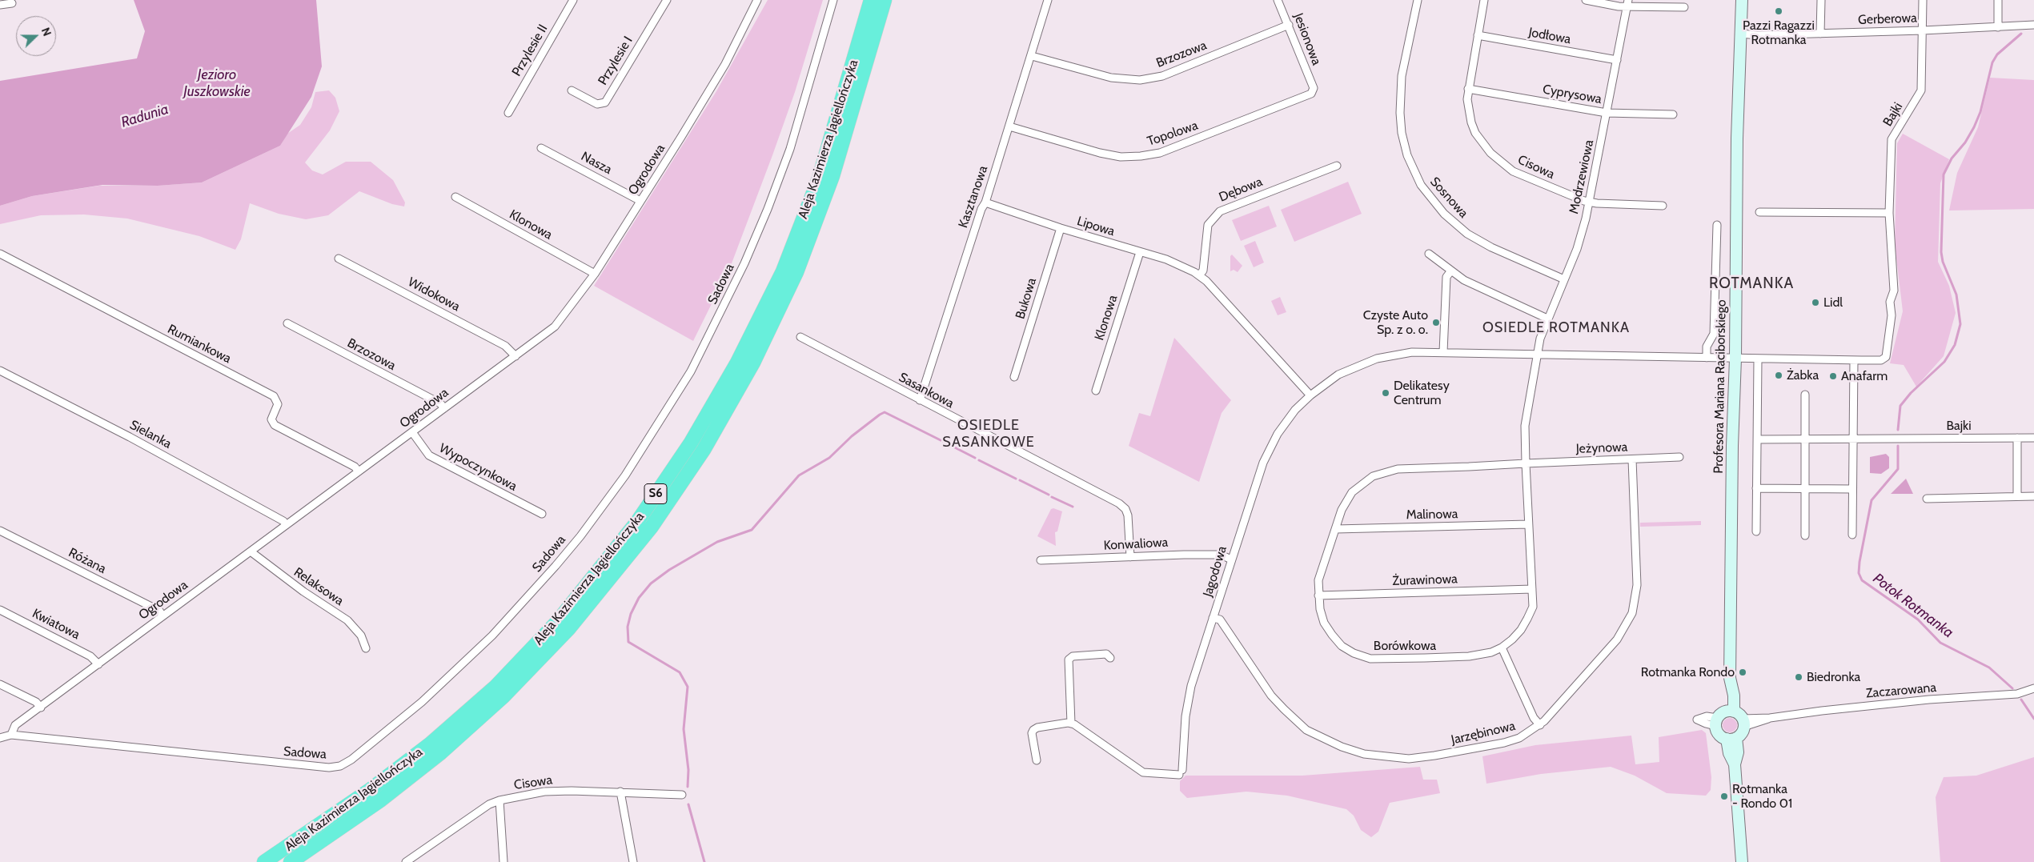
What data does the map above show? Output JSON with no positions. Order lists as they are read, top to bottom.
{
  "streets": {
    "highway": ["Aleja Kazimierza Jagiellończyka", "S6"],
    "main road": ["Profesora Mariana Raciborskiego"],
    "street": [
      "Gerberowa",
      "Jodłowa",
      "Jesionowa",
      "Przylesie II",
      "Brzozowa",
      "Przylesie I",
      "Cyprysowa",
      "Bajki",
      "Topolowa",
      "Nasza",
      "Cisowa",
      "Ogrodowa",
      "Modrzewiowa",
      "Dębowa",
      "Kasztanowa",
      "Sosnowa",
      "Klonowa",
      "Lipowa",
      "Sadowa",
      "Widokowa",
      "Bukowa",
      "Rumiankowa",
      "Sasankowa",
      "Sielanka",
      "Jeżynowa",
      "Wypoczynkowa",
      "Malinowa",
      "Konwaliowa",
      "Różana",
      "Jagodowa",
      "Żurawinowa",
      "Relaksowa",
      "Kwiatowa",
      "Borówkowa",
      "Zaczarowana",
      "Jarzębinowa"
    ]
  },
  "crossings": [
    ["Gerberowa", "Bajki"],
    ["Gerberowa", "Profesora Mariana Raciborskiego"],
    ["Jodłowa", "Cisowa"],
    ["Jodłowa", "Modrzewiowa"],
    ["Jesionowa", "Brzozowa"],
    ["Jesionowa", "Topolowa"],
    ["Brzozowa", "Ogrodowa"],
    ["Brzozowa", "Kasztanowa"],
    ["Cyprysowa", "Cisowa"],
    ["Cyprysowa", "Modrzewiowa"],
    ["Bajki", "Modrzewiowa"],
    ["Bajki", "Profesora Mariana Raciborskiego"],
    ["Bajki", "Jagodowa"],
    ["Bajki", "Borówkowa"],
    ["Topolowa", "Kasztanowa"],
    ["Nasza", "Ogrodowa"],
    ["Cisowa", "Modrzewiowa"],
    ["Ogrodowa", "Klonowa"],
    ["Ogrodowa", "Sadowa"],
    ["Ogrodowa", "Widokowa"],
    ["Ogrodowa", "Rumiankowa"],
    ["Ogrodowa", "Sielanka"],
    ["Ogrodowa", "Wypoczynkowa"],
    ["Ogrodowa", "Różana"],
    ["Ogrodowa", "Relaksowa"],
    ["Ogrodowa", "Kwiatowa"],
    ["Modrzewiowa", "Sosnowa"],
    ["Modrzewiowa", "Jagodowa"],
    ["Modrzewiowa", "Borówkowa"],
    ["Dębowa", "Lipowa"],
    ["Kasztanowa", "Lipowa"],
    ["Kasztanowa", "Sasankowa"],
    ["Klonowa", "Lipowa"],
    ["Lipowa", "Bukowa"],
    ["Lipowa", "Jagodowa"],
    ["Profesora Mariana Raciborskiego", "Zaczarowana"],
    ["Sasankowa", "Konwaliowa"],
    ["Jeżynowa", "Borówkowa"],
    ["Jeżynowa", "Jarzębinowa"],
    ["Malinowa", "Borówkowa"],
    ["Konwaliowa", "Jagodowa"],
    ["Jagodowa", "Borówkowa"],
    ["Jagodowa", "Jarzębinowa"],
    ["Żurawinowa", "Borówkowa"]
  ],
  "districts": ["ROTMANKA", "OSIEDLE ROTMANKA", "OSIEDLE SASANKOWE"],
  "water": ["Jezioro Juszkowskie", "Radunia", "Potok Rotmanka"],
  "places": [
    "Pazzi Ragazzi Rotmanka",
    "Lidl",
    "Czyste Auto Sp. z o. o.",
    "Żabka",
    "Anafarm",
    "Delikatesy Centrum",
    "Rotmanka Rondo",
    "Biedronka",
    "Rotmanka - Rondo 01"
  ],
  "north": "right"
}
